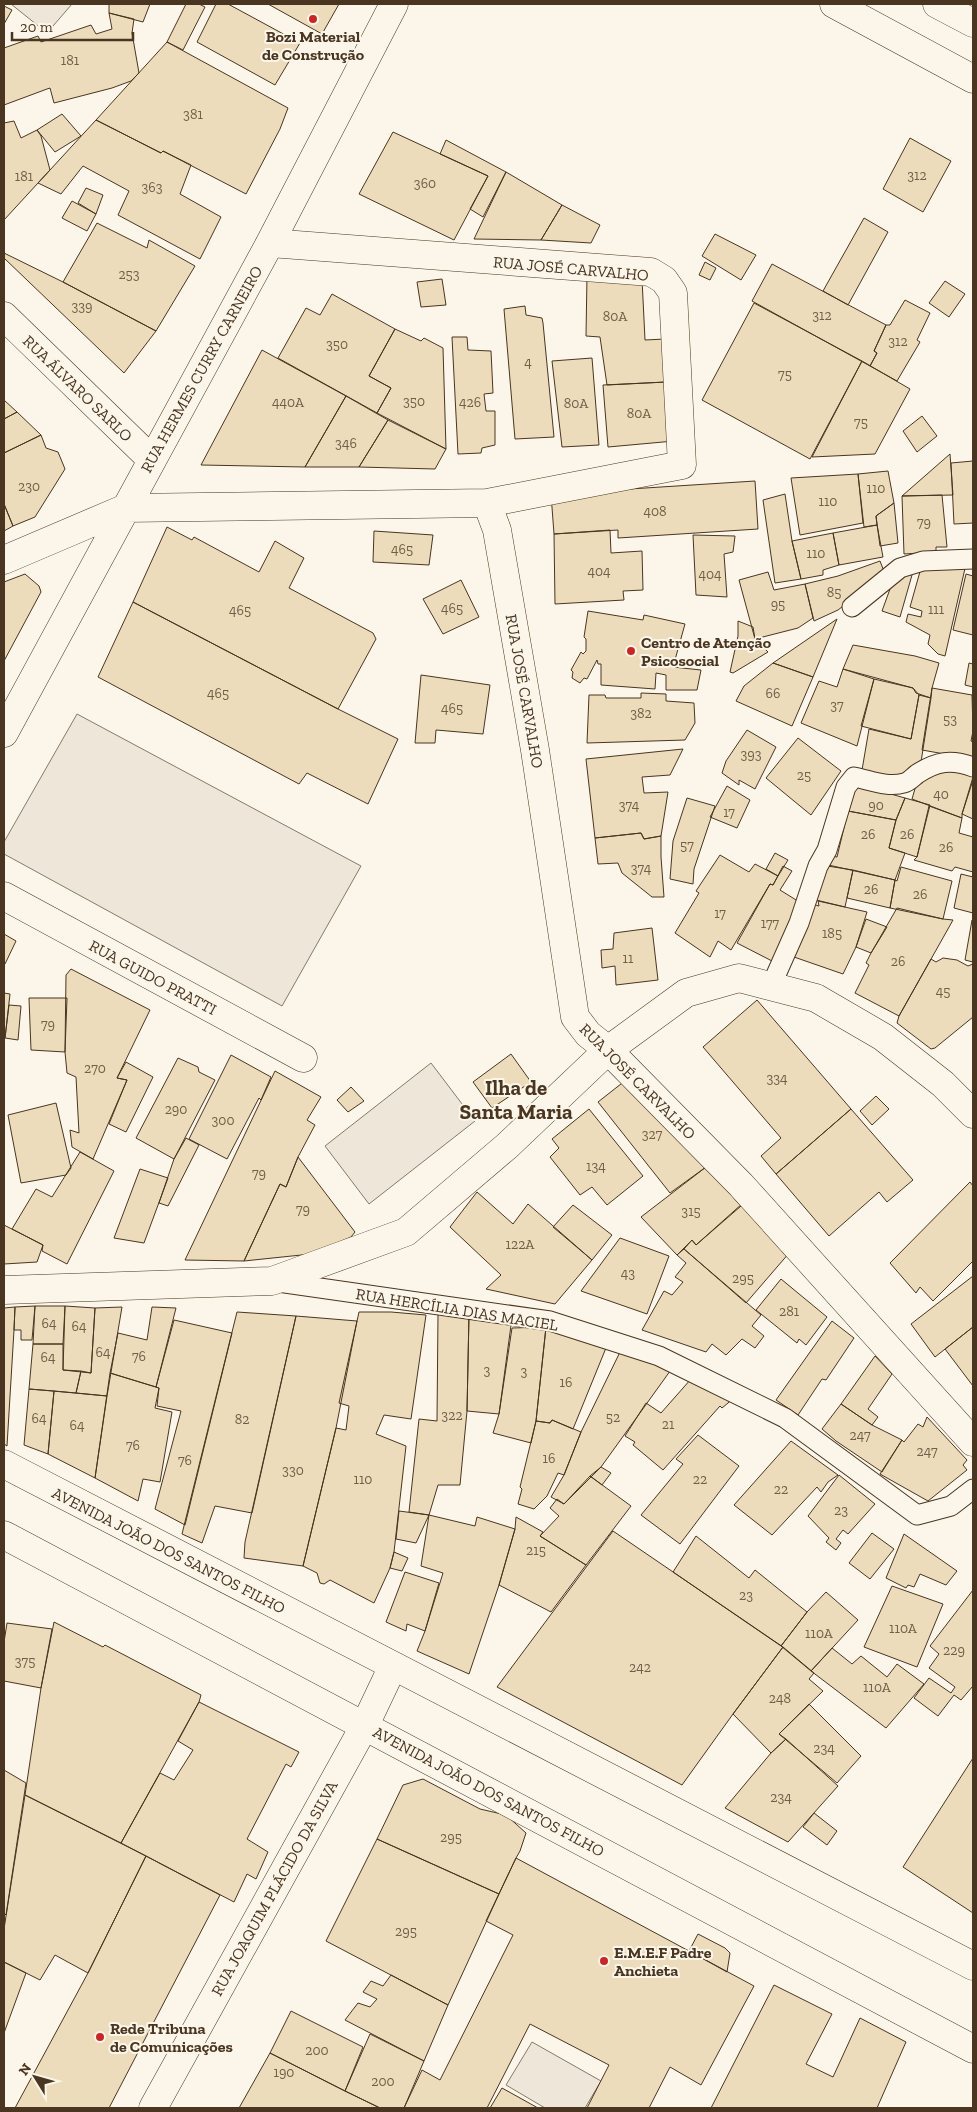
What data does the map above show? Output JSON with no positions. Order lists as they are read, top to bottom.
{
  "streets": {
    "street": [
      "RUA JOSÉ CARVALHO",
      "RUA HERMES CURRY CARNEIRO",
      "RUA ÁLVARO SARLO",
      "RUA GUIDO PRATTI",
      "RUA HERCÍLIA DIAS MACIEL",
      "AVENIDA JOÃO DOS SANTOS FILHO",
      "RUA JOAQUIM PLÁCIDO DA SILVA"
    ]
  },
  "crossings": [
    ["RUA JOSÉ CARVALHO", "RUA HERMES CURRY CARNEIRO"],
    ["RUA HERMES CURRY CARNEIRO", "RUA ÁLVARO SARLO"],
    ["AVENIDA JOÃO DOS SANTOS FILHO", "RUA JOAQUIM PLÁCIDO DA SILVA"]
  ],
  "districts": ["Ilha de Santa Maria"],
  "places": [
    "Bozi Material de Construção",
    "Centro de Atenção Psicosocial",
    "E.M.E.F Padre Anchieta",
    "Rede Tribuna de Comunicações"
  ],
  "house_numbers": [
    "181",
    "381",
    "312",
    "181",
    "360",
    "363",
    "253",
    "339",
    "312",
    "80A",
    "312",
    "350",
    "4",
    "75",
    "350",
    "440A",
    "426",
    "80A",
    "80A",
    "75",
    "346",
    "230",
    "110",
    "110",
    "408",
    "79",
    "465",
    "110",
    "404",
    "404",
    "85",
    "95",
    "465",
    "111",
    "465",
    "465",
    "66",
    "37",
    "465",
    "382",
    "53",
    "393",
    "25",
    "40",
    "374",
    "90",
    "17",
    "26",
    "26",
    "57",
    "26",
    "374",
    "26",
    "26",
    "17",
    "177",
    "185",
    "11",
    "26",
    "45",
    "79",
    "270",
    "334",
    "290",
    "300",
    "327",
    "134",
    "79",
    "79",
    "315",
    "122A",
    "43",
    "295",
    "281",
    "64",
    "64",
    "64",
    "76",
    "64",
    "3",
    "3",
    "16",
    "322",
    "52",
    "64",
    "82",
    "21",
    "64",
    "247",
    "76",
    "247",
    "16",
    "76",
    "330",
    "110",
    "22",
    "22",
    "23",
    "215",
    "23",
    "110A",
    "110A",
    "229",
    "375",
    "242",
    "110A",
    "248",
    "234",
    "234",
    "295",
    "295",
    "200",
    "190",
    "200"
  ],
  "scale_bar": "20 m",
  "north": "top left"
}
